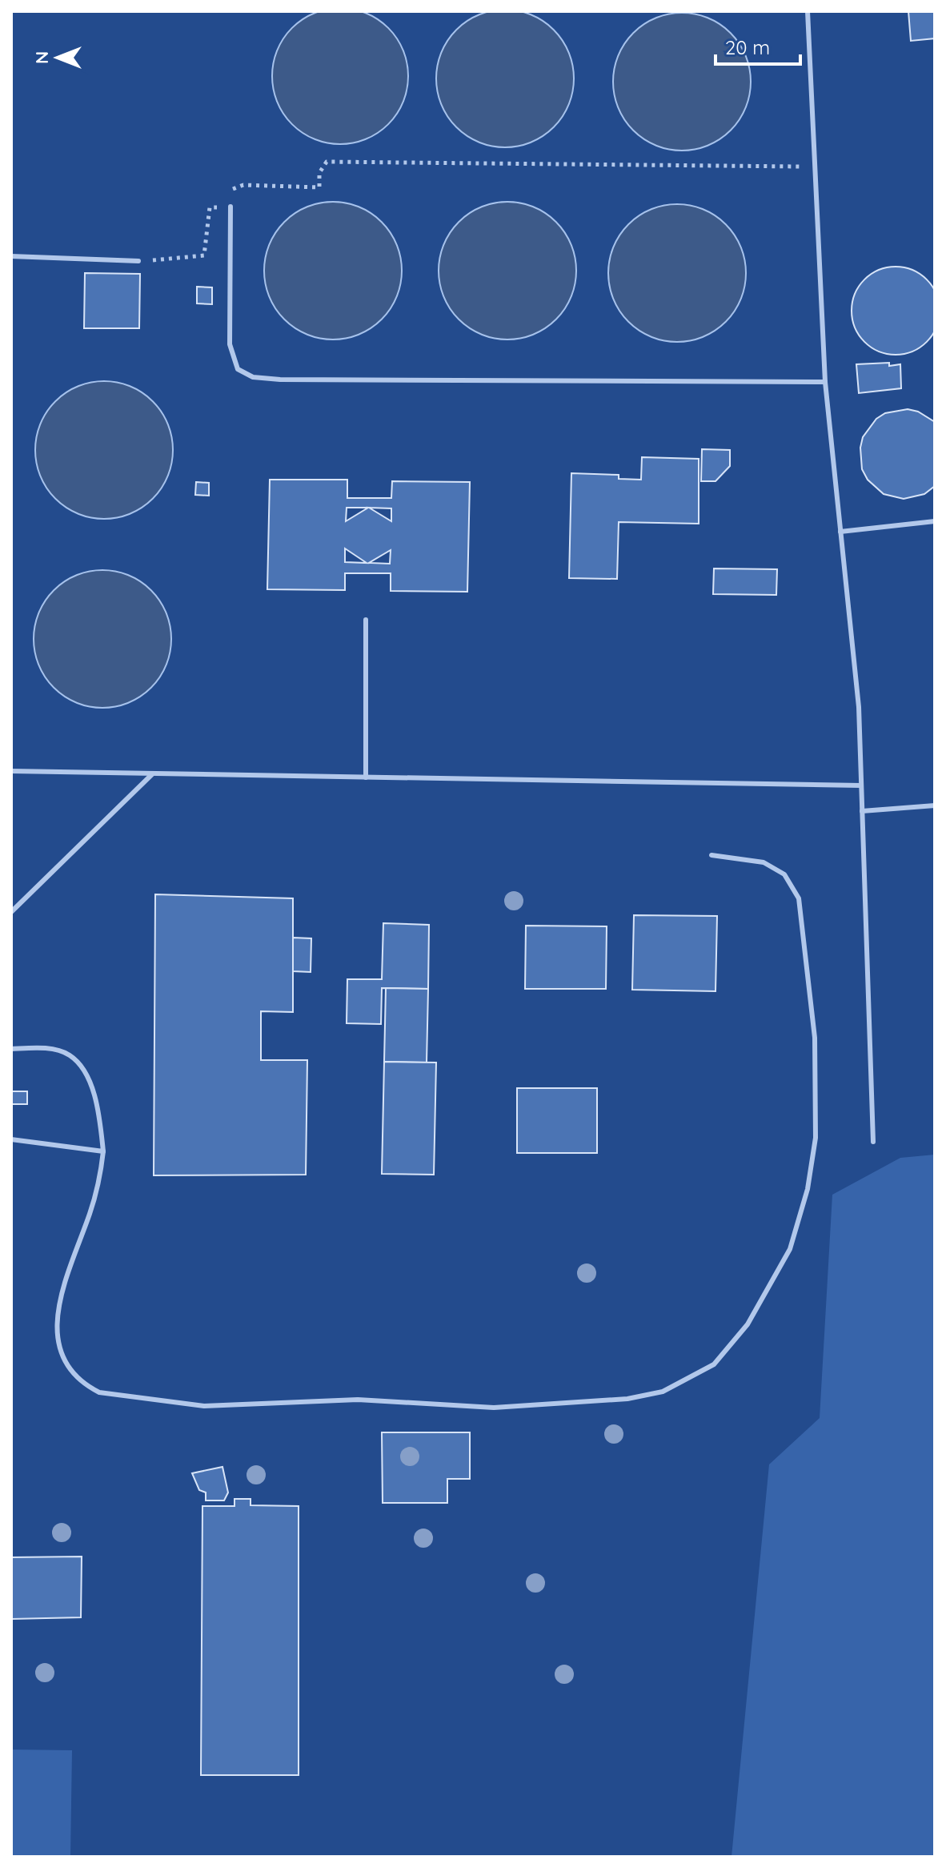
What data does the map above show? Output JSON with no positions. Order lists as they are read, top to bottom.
{
  "scale_bar": "20 m",
  "north": "left"
}
